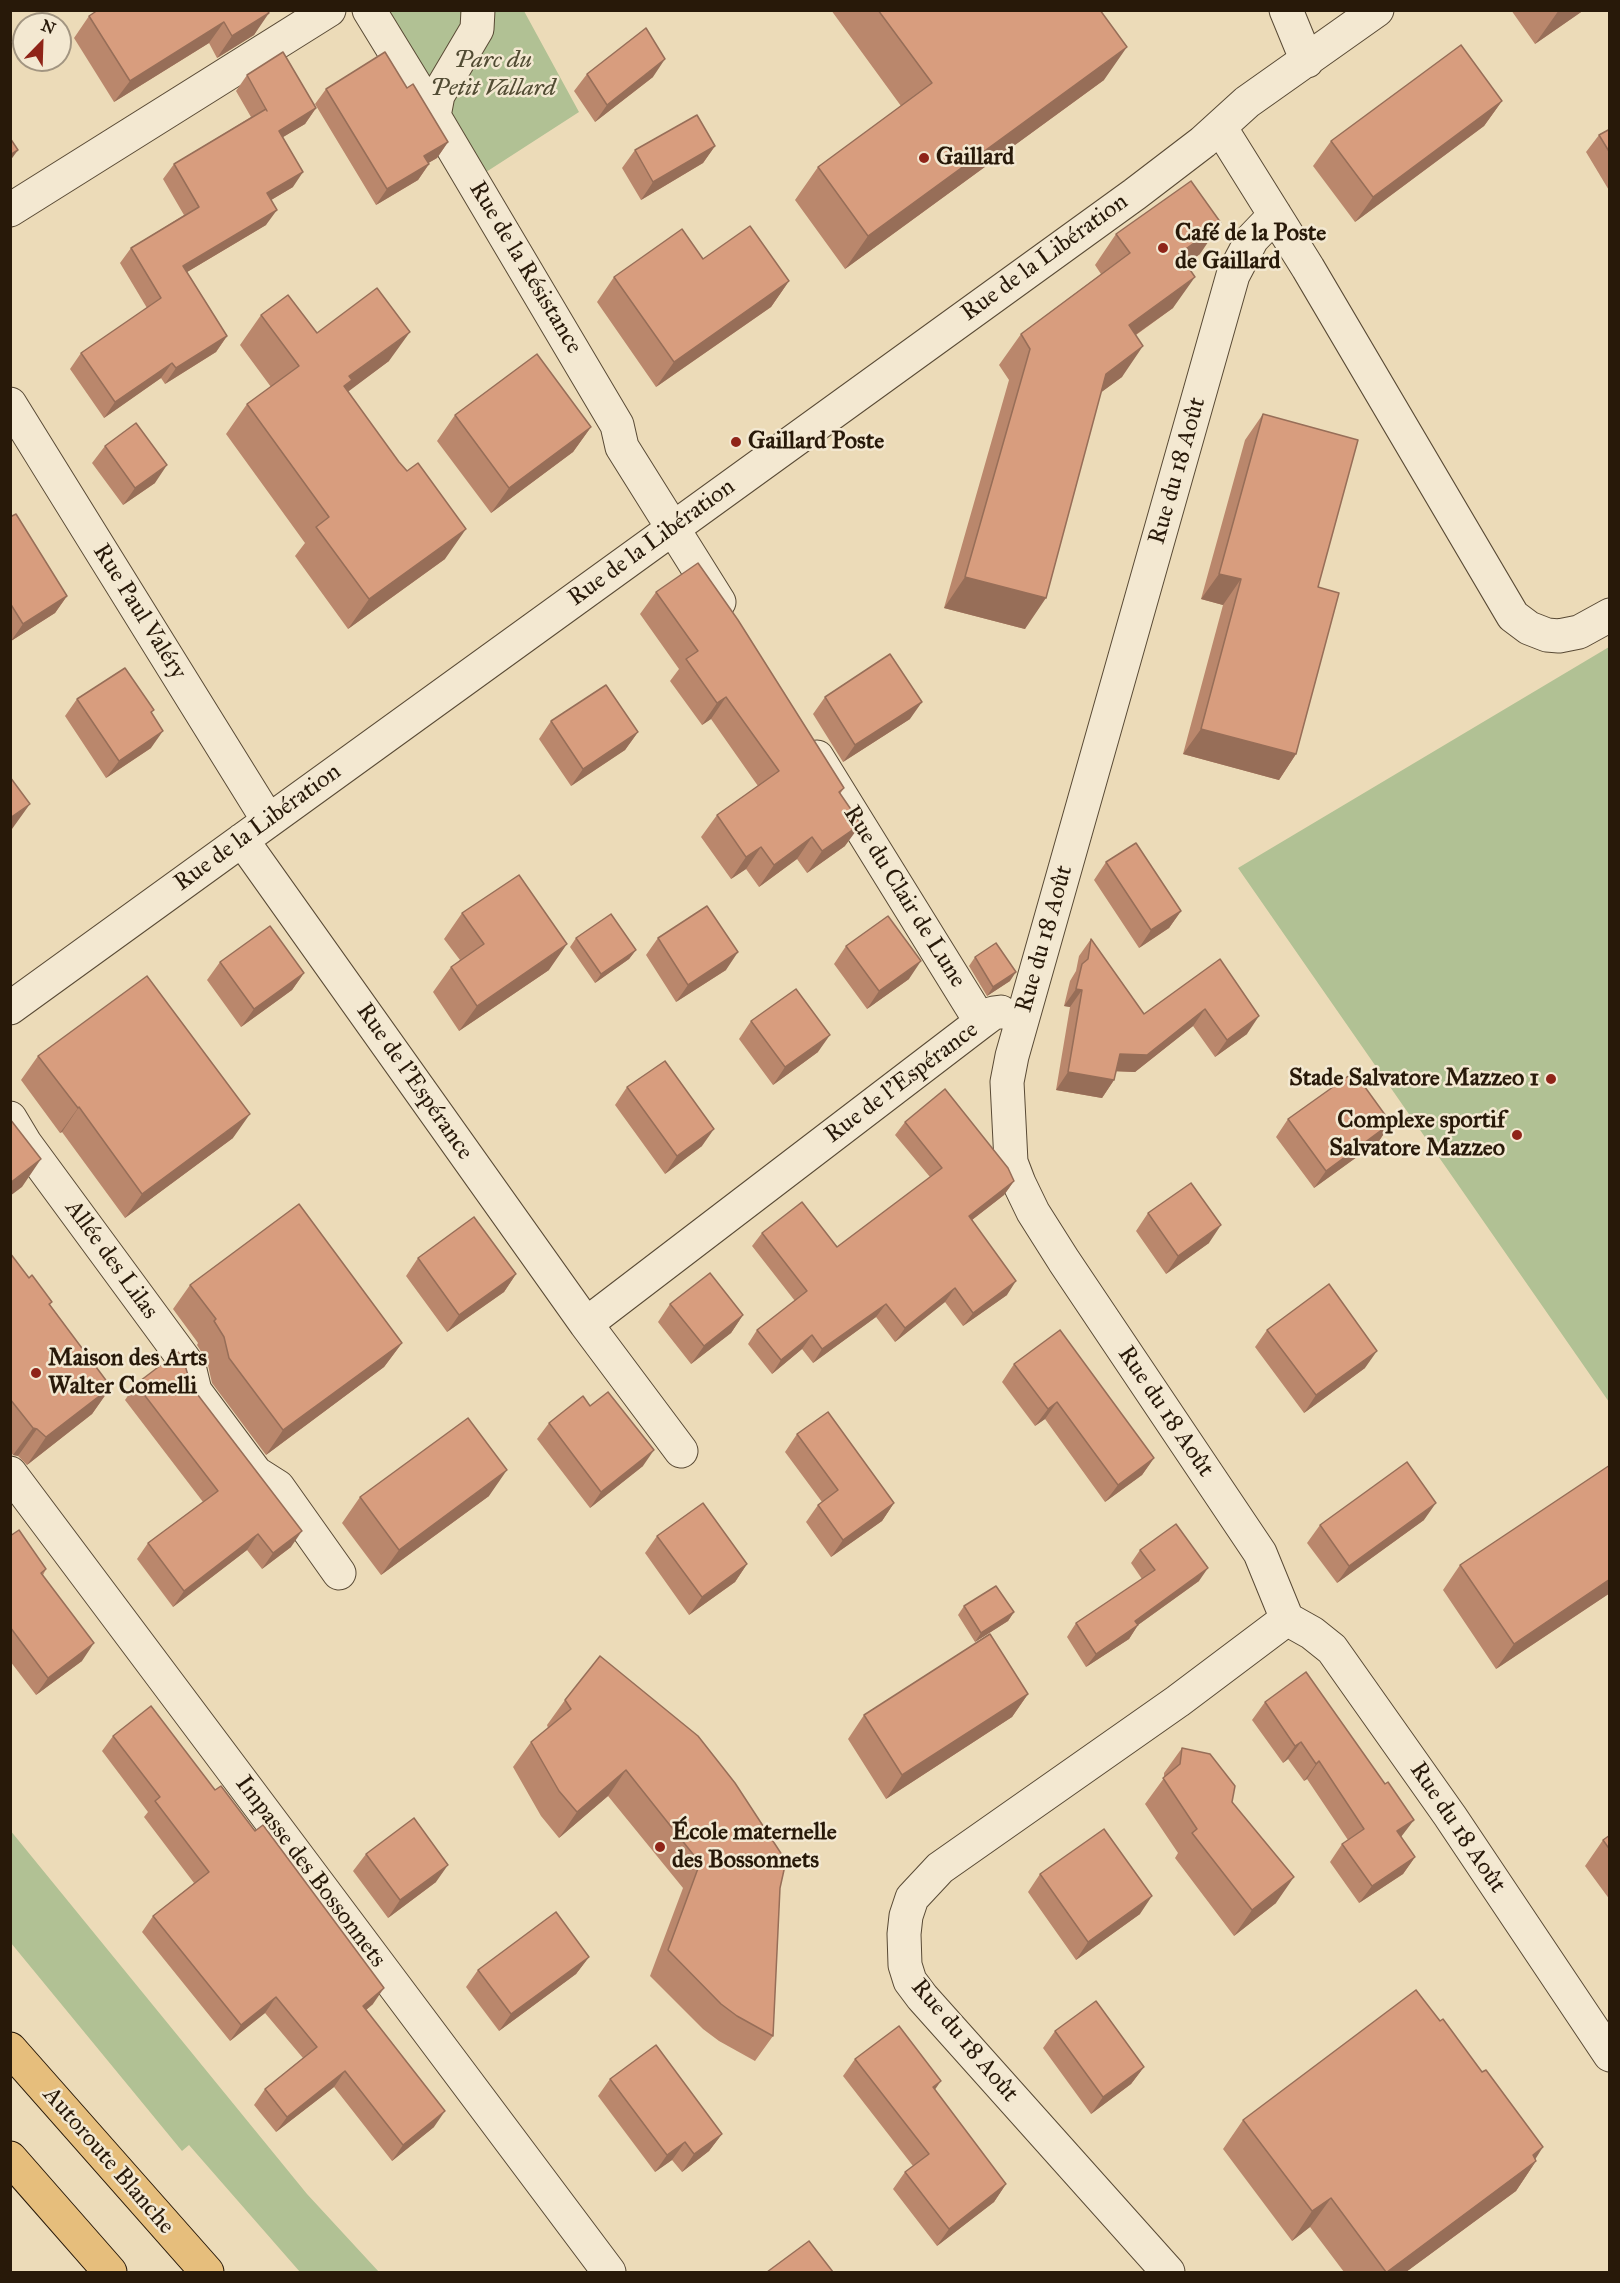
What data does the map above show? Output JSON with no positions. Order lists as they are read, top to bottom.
{
  "streets": {
    "highway": ["Autoroute Blanche"],
    "street": [
      "Rue de la Libération",
      "Rue de la Résistance",
      "Rue du 18 Août",
      "Rue Paul Valéry",
      "Rue du Clair de Lune",
      "Rue de l'Espérance",
      "Allée des Lilas",
      "Impasse des Bossonnets"
    ]
  },
  "crossings": [
    ["Rue de la Libération", "Rue de la Résistance"],
    ["Rue de la Libération", "Rue Paul Valéry"],
    ["Rue de la Libération", "Rue de l'Espérance"],
    ["Rue du 18 Août", "Rue de l'Espérance"],
    ["Rue du Clair de Lune", "Rue de l'Espérance"]
  ],
  "parks": ["Parc du Petit Vallard"],
  "places": [
    "Gaillard",
    "Café de la Poste de Gaillard",
    "Gaillard Poste",
    "Stade Salvatore Mazzeo 1",
    "Complexe sportif Salvatore Mazzeo",
    "Maison des Arts Walter Comelli",
    "École maternelle des Bossonnets"
  ],
  "north": "top right"
}
